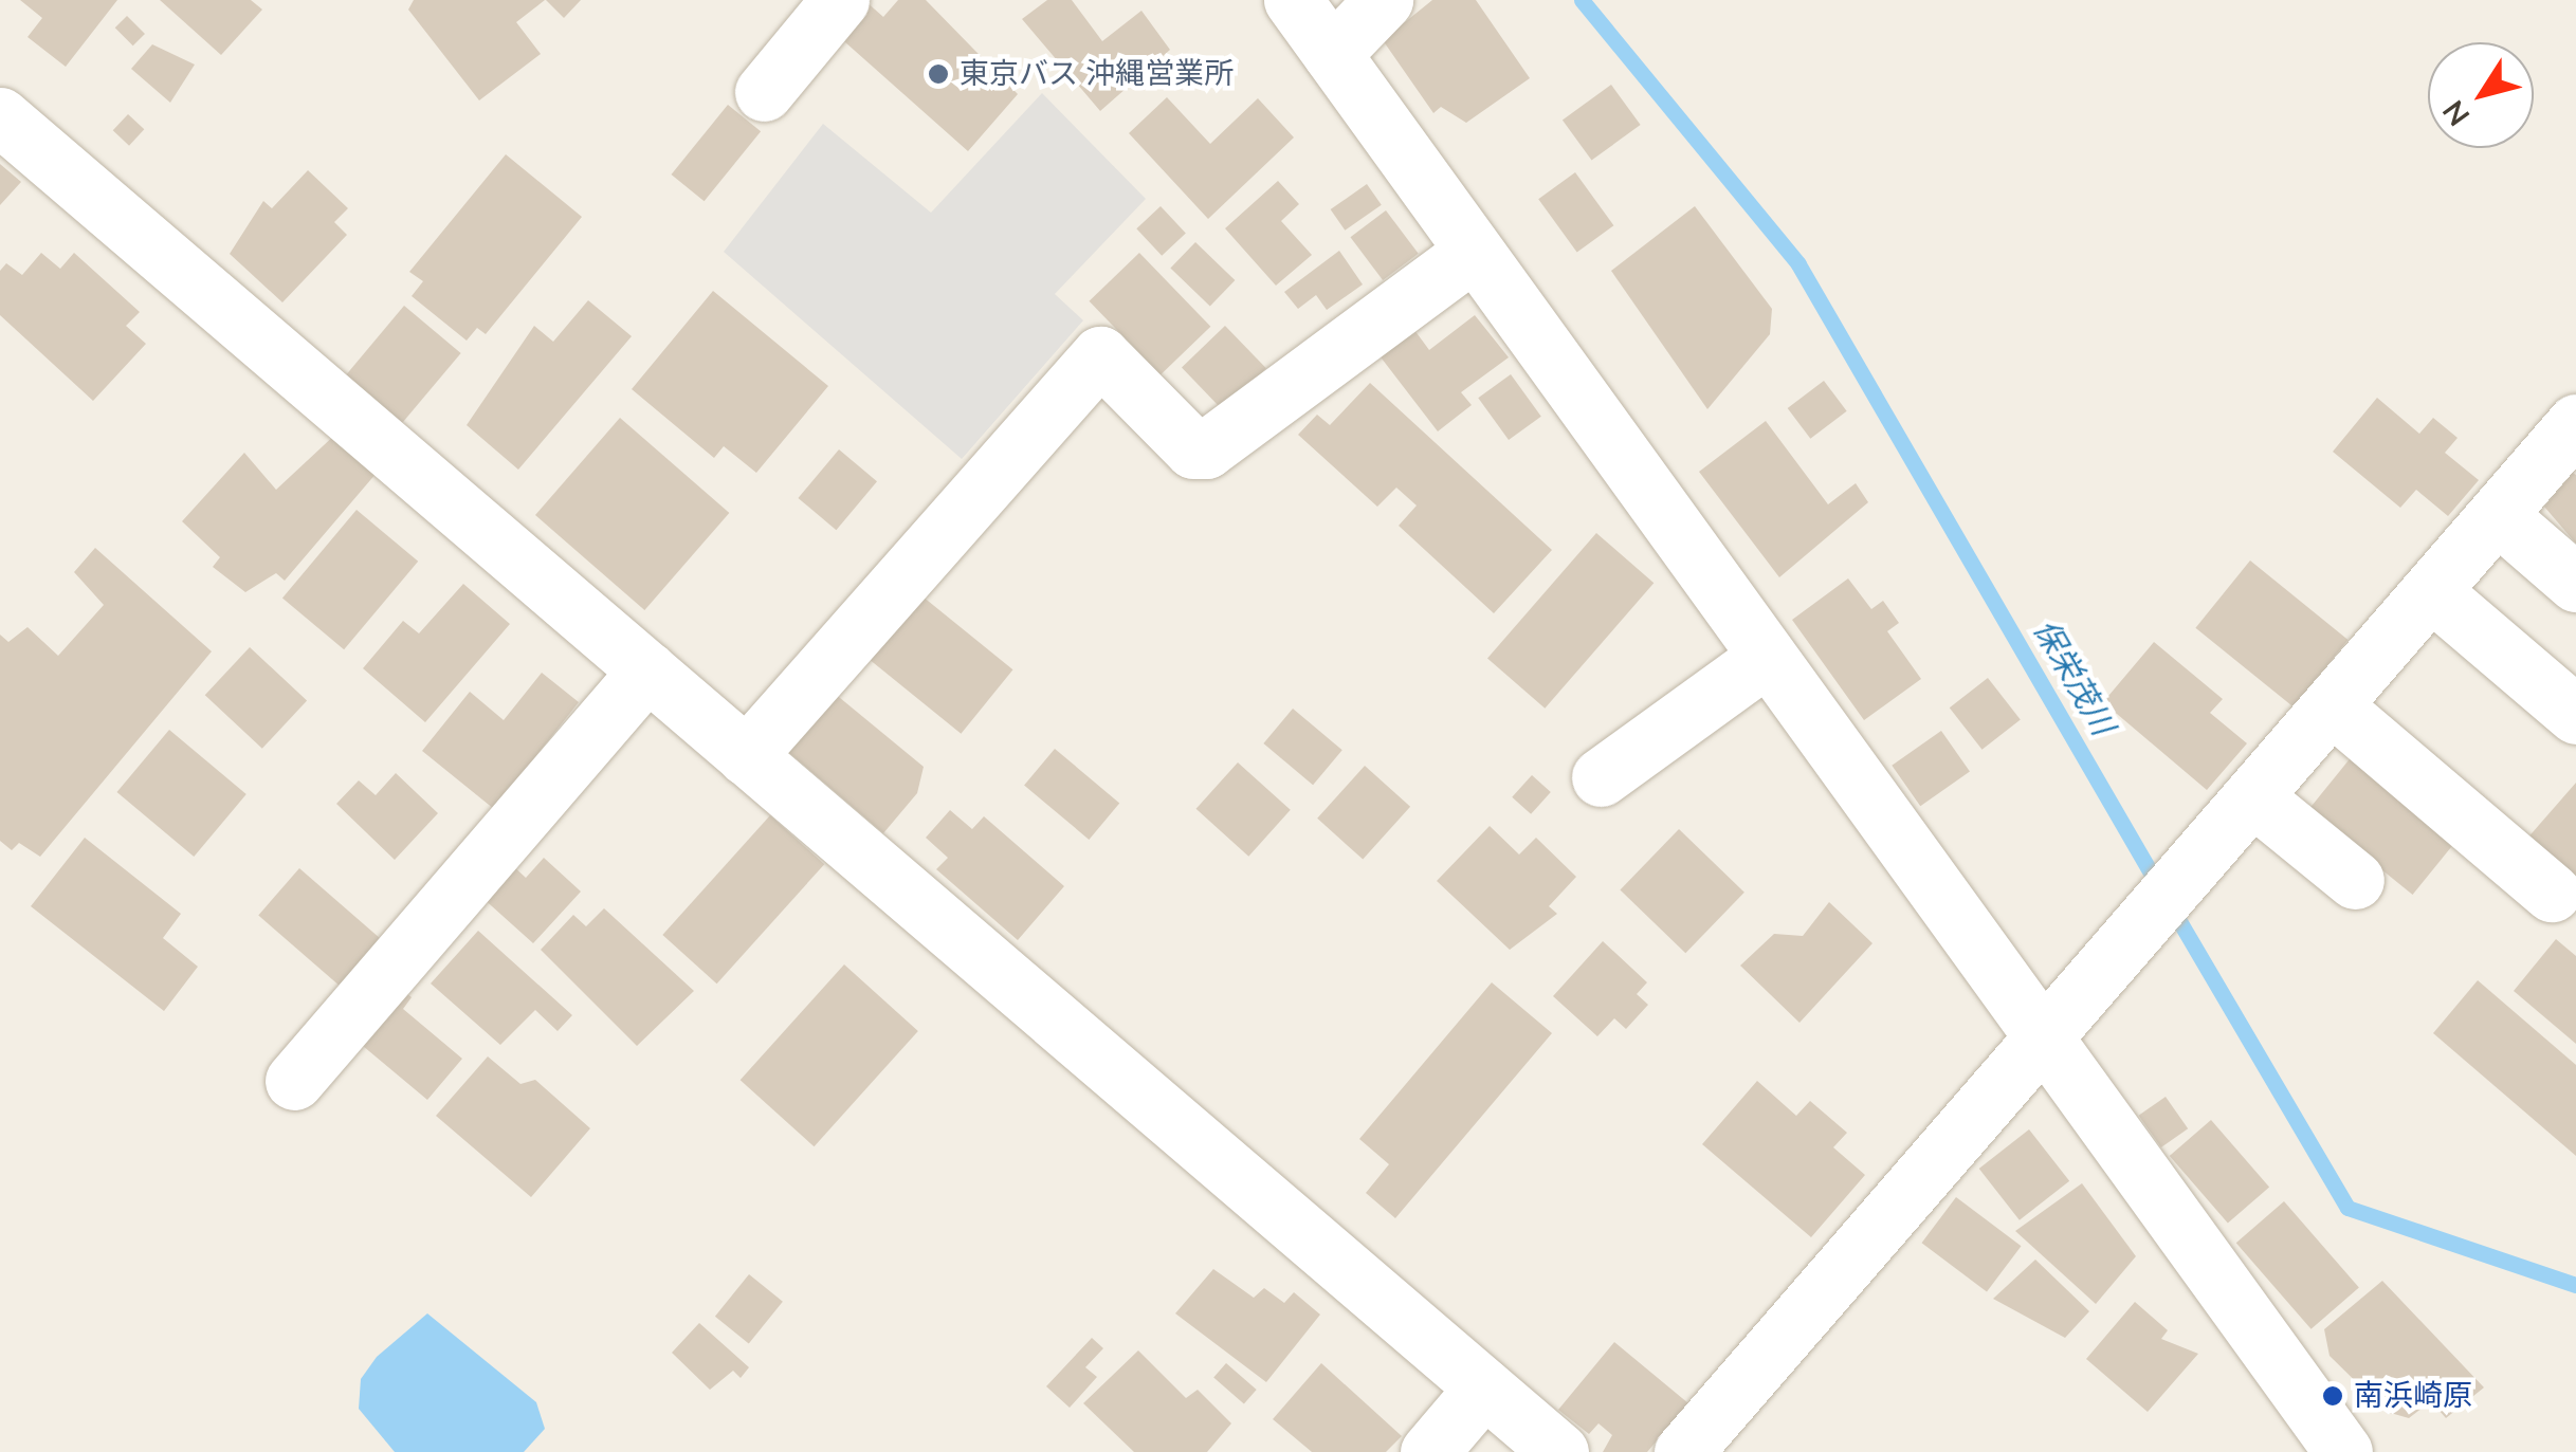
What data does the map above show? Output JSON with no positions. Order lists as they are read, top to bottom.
{
  "water": ["保栄茂川"],
  "places": ["東京バス 沖縄営業所", "南浜崎原"],
  "north": "bottom left"
}
